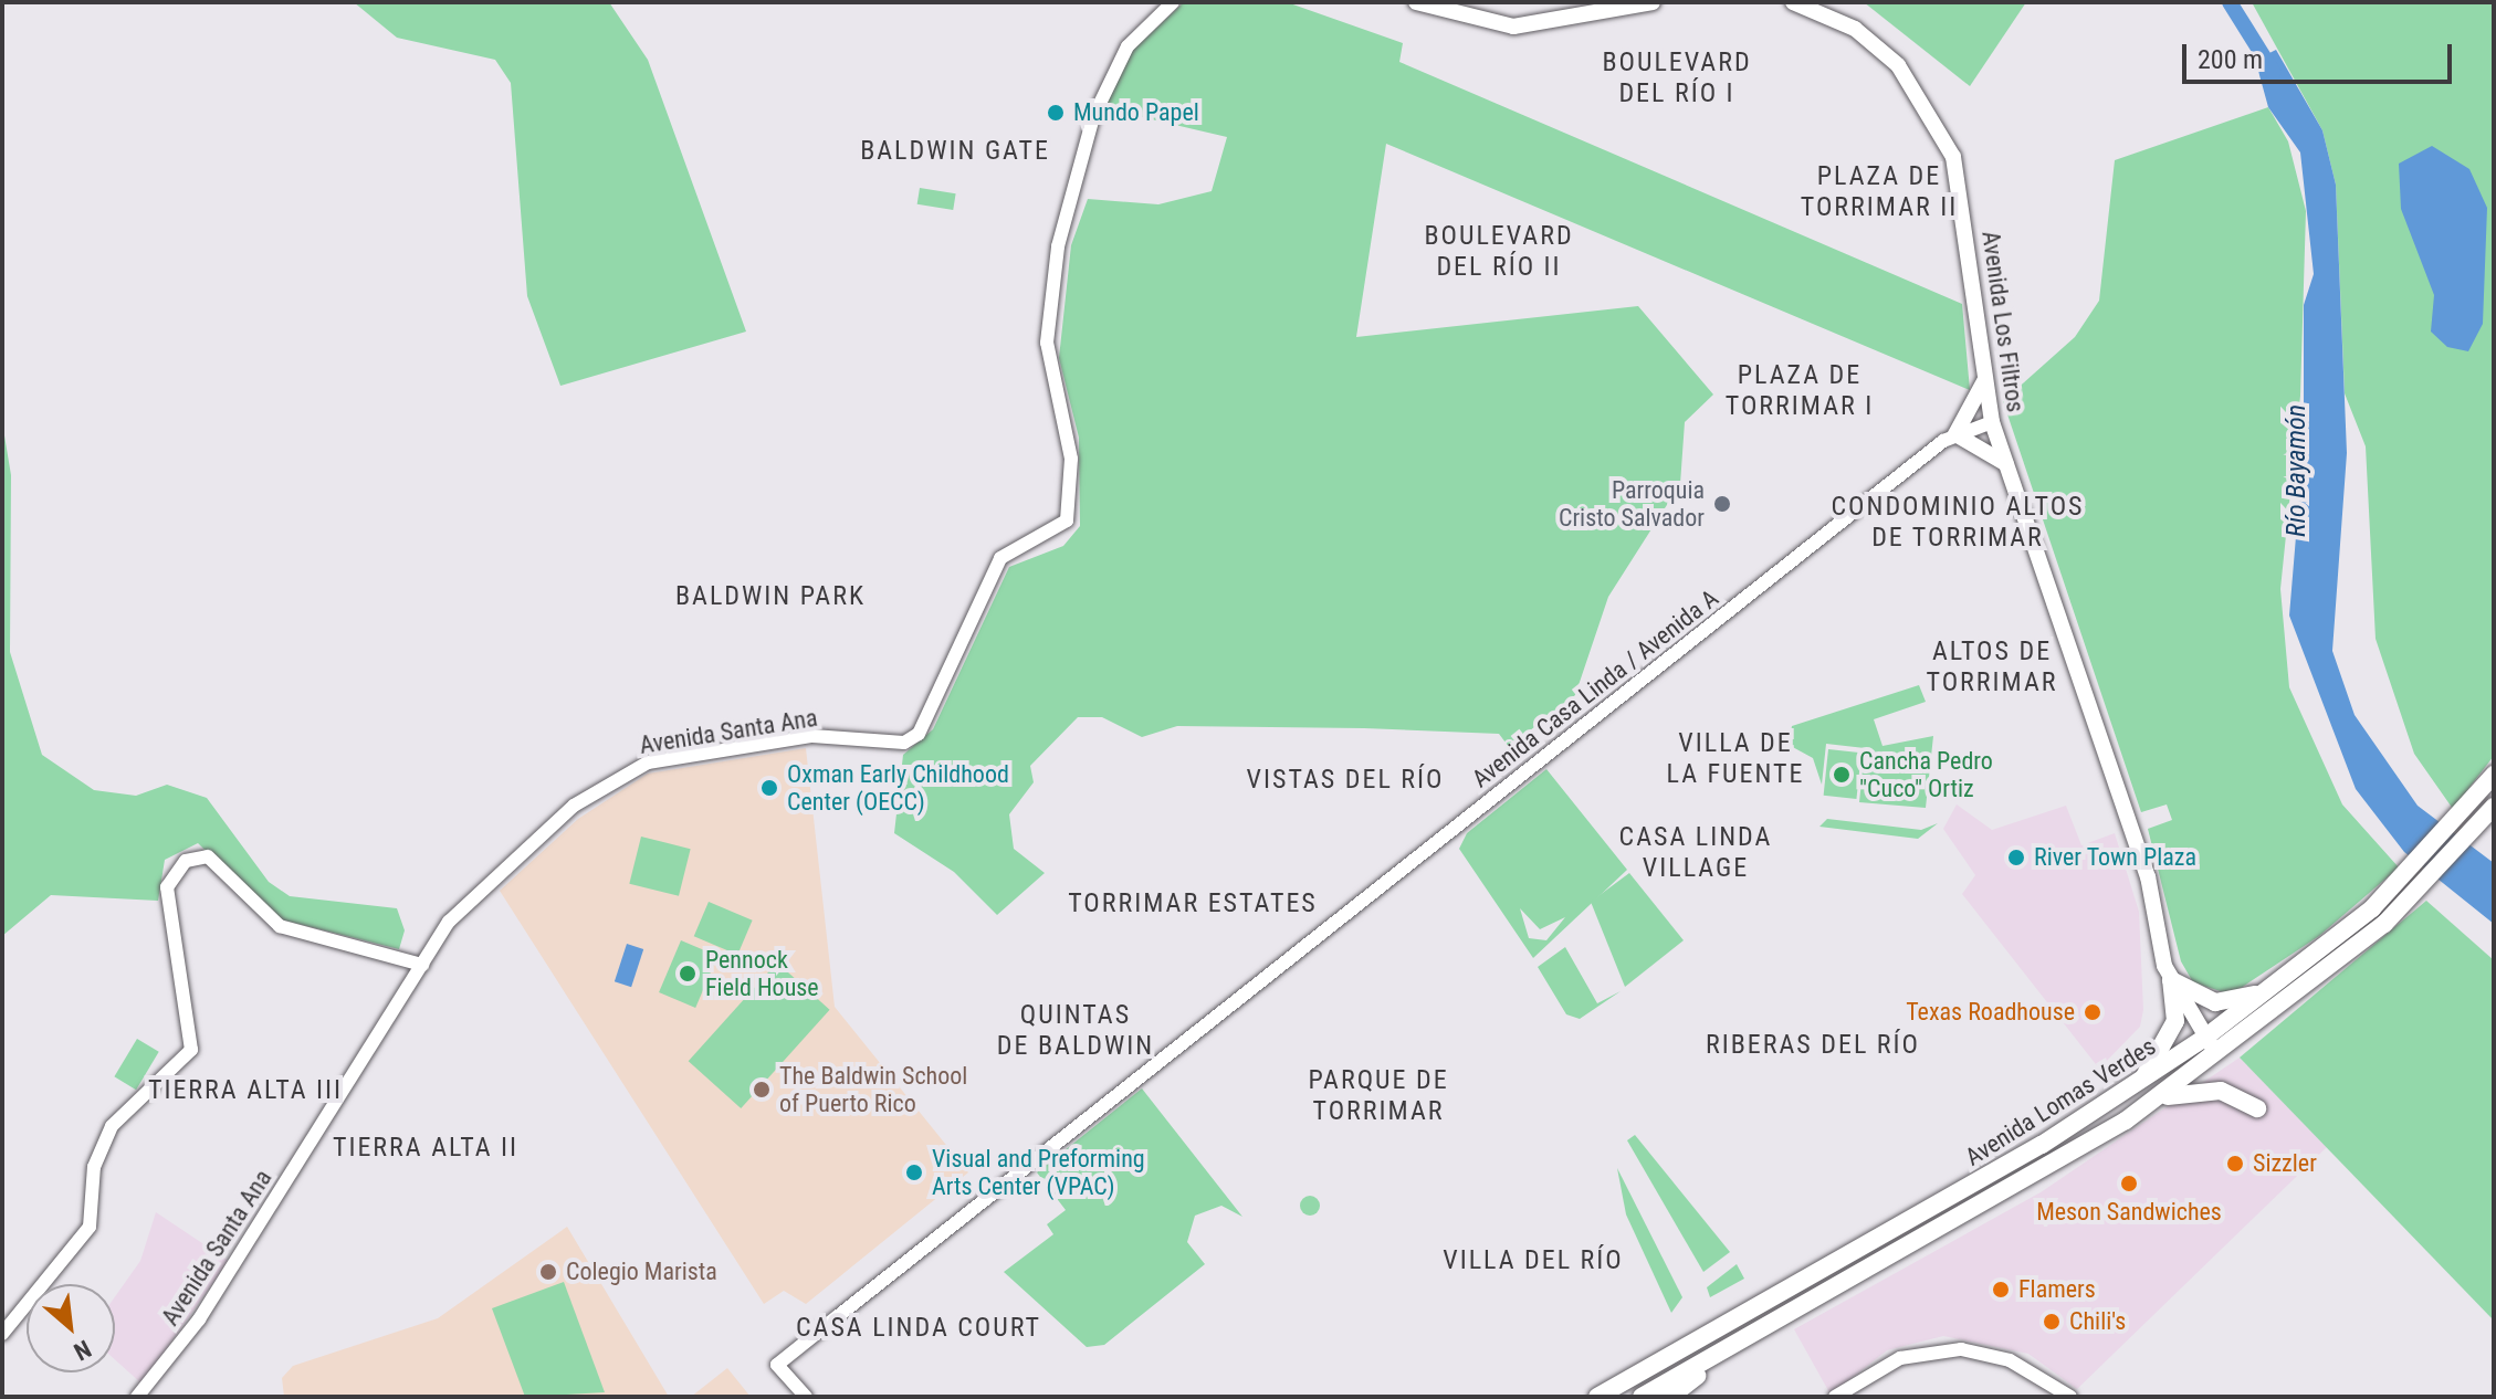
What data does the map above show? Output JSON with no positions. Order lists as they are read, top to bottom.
{
  "streets": {
    "highway": ["Avenida Lomas Verdes"],
    "main road": ["Avenida Los Filtros"],
    "street": ["Avenida Casa Linda / Avenida A", "Avenida Santa Ana"]
  },
  "crossings": [
    ["Avenida Los Filtros", "Avenida Casa Linda / Avenida A"],
    ["Avenida Los Filtros", "Avenida Lomas Verdes"]
  ],
  "districts": [
    "BOULEVARD DEL RÍO I",
    "BALDWIN GATE",
    "PLAZA DE TORRIMAR II",
    "BOULEVARD DEL RÍO II",
    "PLAZA DE TORRIMAR I",
    "CONDOMINIO ALTOS DE TORRIMAR",
    "BALDWIN PARK",
    "ALTOS DE TORRIMAR",
    "VILLA DE LA FUENTE",
    "VISTAS DEL RÍO",
    "CASA LINDA VILLAGE",
    "TORRIMAR ESTATES",
    "QUINTAS DE BALDWIN",
    "RIBERAS DEL RÍO",
    "PARQUE DE TORRIMAR",
    "TIERRA ALTA III",
    "TIERRA ALTA II",
    "VILLA DEL RÍO",
    "CASA LINDA COURT"
  ],
  "water": ["Río Bayamón"],
  "places": [
    "Mundo Papel",
    "Parroquia Cristo Salvador",
    "Cancha Pedro \"Cuco\" Ortiz",
    "Oxman Early Childhood Center (OECC)",
    "River Town Plaza",
    "Pennock Field House",
    "Texas Roadhouse",
    "The Baldwin School of Puerto Rico",
    "Sizzler",
    "Visual and Preforming Arts Center (VPAC)",
    "Meson Sandwiches",
    "Colegio Marista",
    "Flamers",
    "Chili's"
  ],
  "scale_bar": "200 m",
  "north": "bottom right"
}
